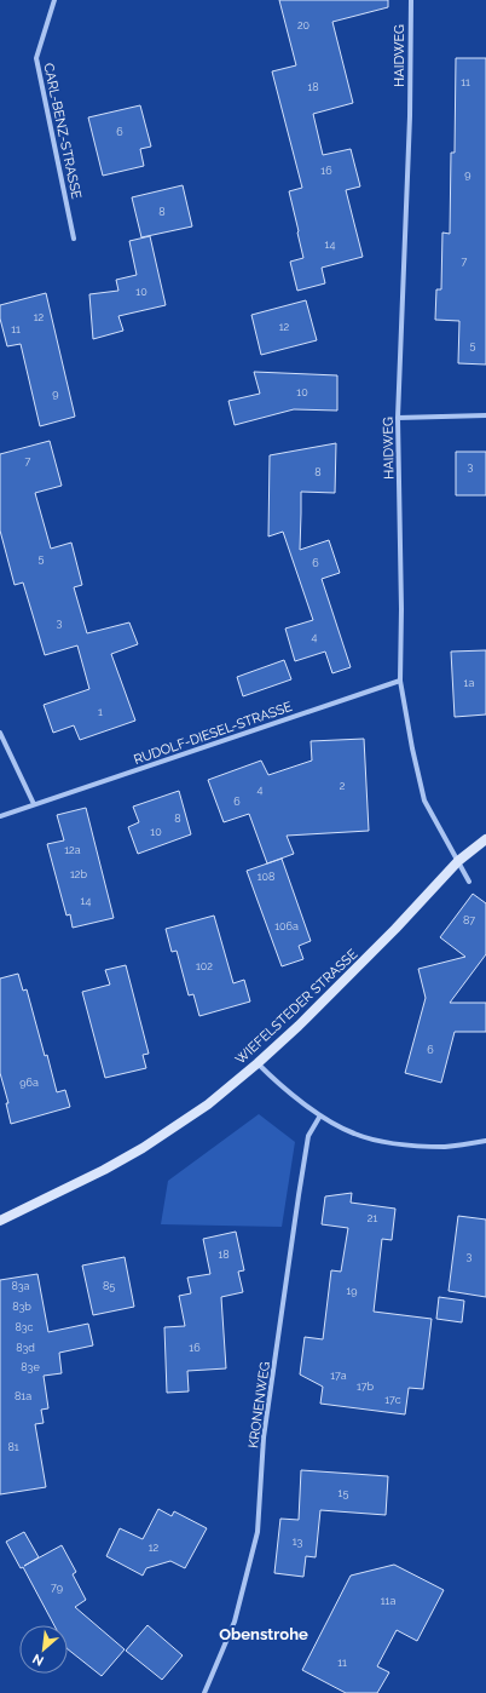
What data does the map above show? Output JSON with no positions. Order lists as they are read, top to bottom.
{
  "streets": {
    "main road": ["WIEFELSTEDER STRASSE"],
    "street": [
      "HAIDWEG",
      "CARL-BENZ-STRASSE",
      "RUDOLF-DIESEL-STRASSE",
      "KRONENWEG"
    ]
  },
  "crossings": [
    ["HAIDWEG", "RUDOLF-DIESEL-STRASSE"],
    ["HAIDWEG", "WIEFELSTEDER STRASSE"]
  ],
  "districts": ["Obenstrohe"],
  "house_numbers": [
    "20",
    "11",
    "18",
    "6",
    "16",
    "9",
    "8",
    "14",
    "7",
    "10",
    "12",
    "12",
    "11",
    "5",
    "10",
    "9",
    "7",
    "3",
    "8",
    "5",
    "6",
    "3",
    "4",
    "1a",
    "1",
    "2",
    "4",
    "6",
    "8",
    "10",
    "12a",
    "12b",
    "108",
    "14",
    "87",
    "106a",
    "102",
    "6",
    "96a",
    "21",
    "18",
    "3",
    "83a",
    "85",
    "19",
    "83b",
    "83c",
    "83d",
    "16",
    "83e",
    "17a",
    "17b",
    "81a",
    "17c",
    "81",
    "15",
    "13",
    "12",
    "79",
    "11a",
    "11"
  ],
  "north": "bottom left"
}
